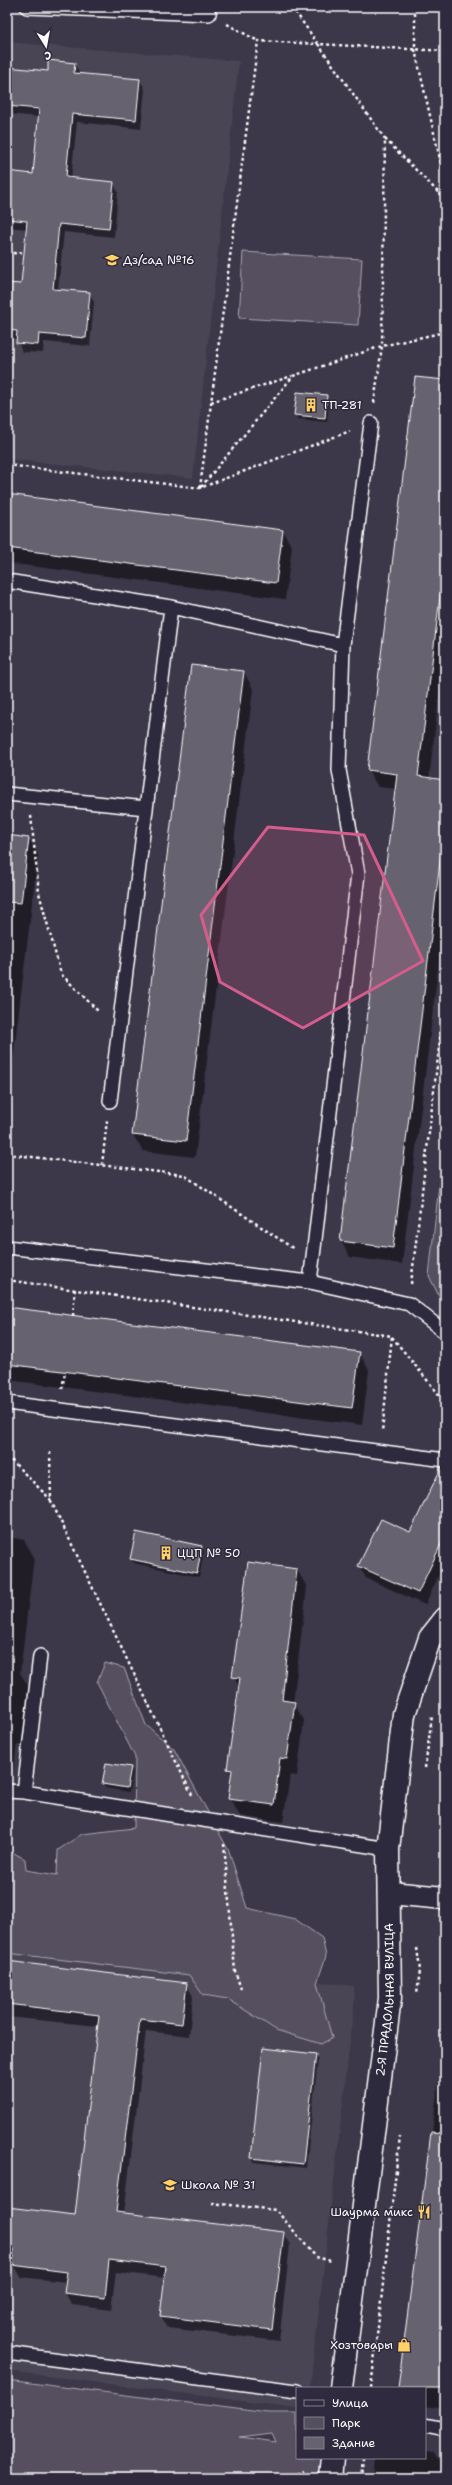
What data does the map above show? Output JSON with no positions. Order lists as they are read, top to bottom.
{
  "streets": {
    "street": ["2-Я ПРАДОЛЬНАЯ ВУЛІЦА"]
  },
  "places": {
    "school or university": ["Дз/сад №16", "Школа № 31"],
    "building": ["ТП-281", "ЦЦП № 50"],
    "restaurant": ["Шаурма микс"],
    "shop": ["Хозтовары"]
  },
  "legend": ["Улица", "Парк", "Здание"],
  "north": "bottom"
}
